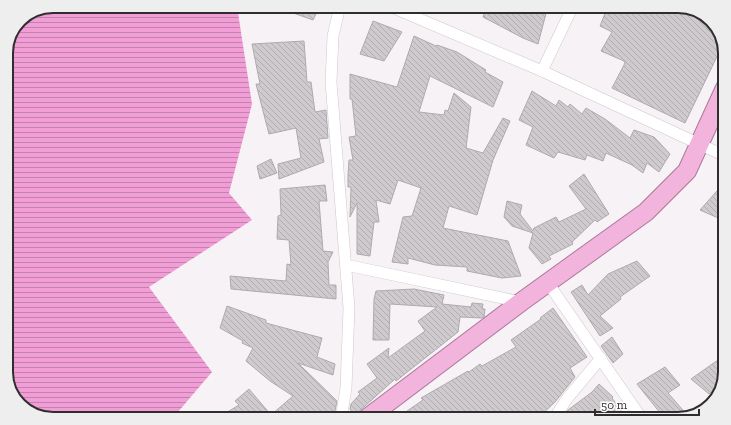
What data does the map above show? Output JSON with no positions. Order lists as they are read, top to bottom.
{
  "scale_bar": "50 m"
}
